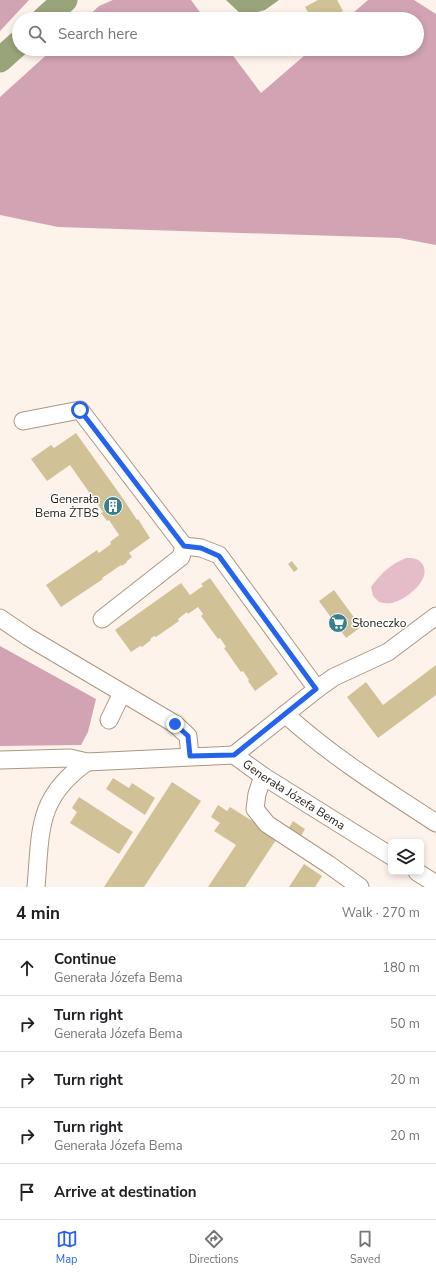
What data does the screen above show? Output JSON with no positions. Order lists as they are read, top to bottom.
{
  "streets": {
    "street": ["Generała Józefa Bema"]
  },
  "places": {
    "building": ["Generała Bema ŻTBS"],
    "supermarket": ["Słoneczko"]
  },
  "page": {
    "search": "Search here",
    "heading": ["4 min", "Walk · 270 m"],
    "list": [
      ["Continue", "Generała Józefa Bema", "180 m"],
      ["Turn right", "Generała Józefa Bema", "50 m"],
      ["Turn right", "20 m"],
      ["Turn right", "Generała Józefa Bema", "20 m"],
      "Arrive at destination"
    ],
    "nav": ["Map", "Directions", "Saved"]
  }
}
